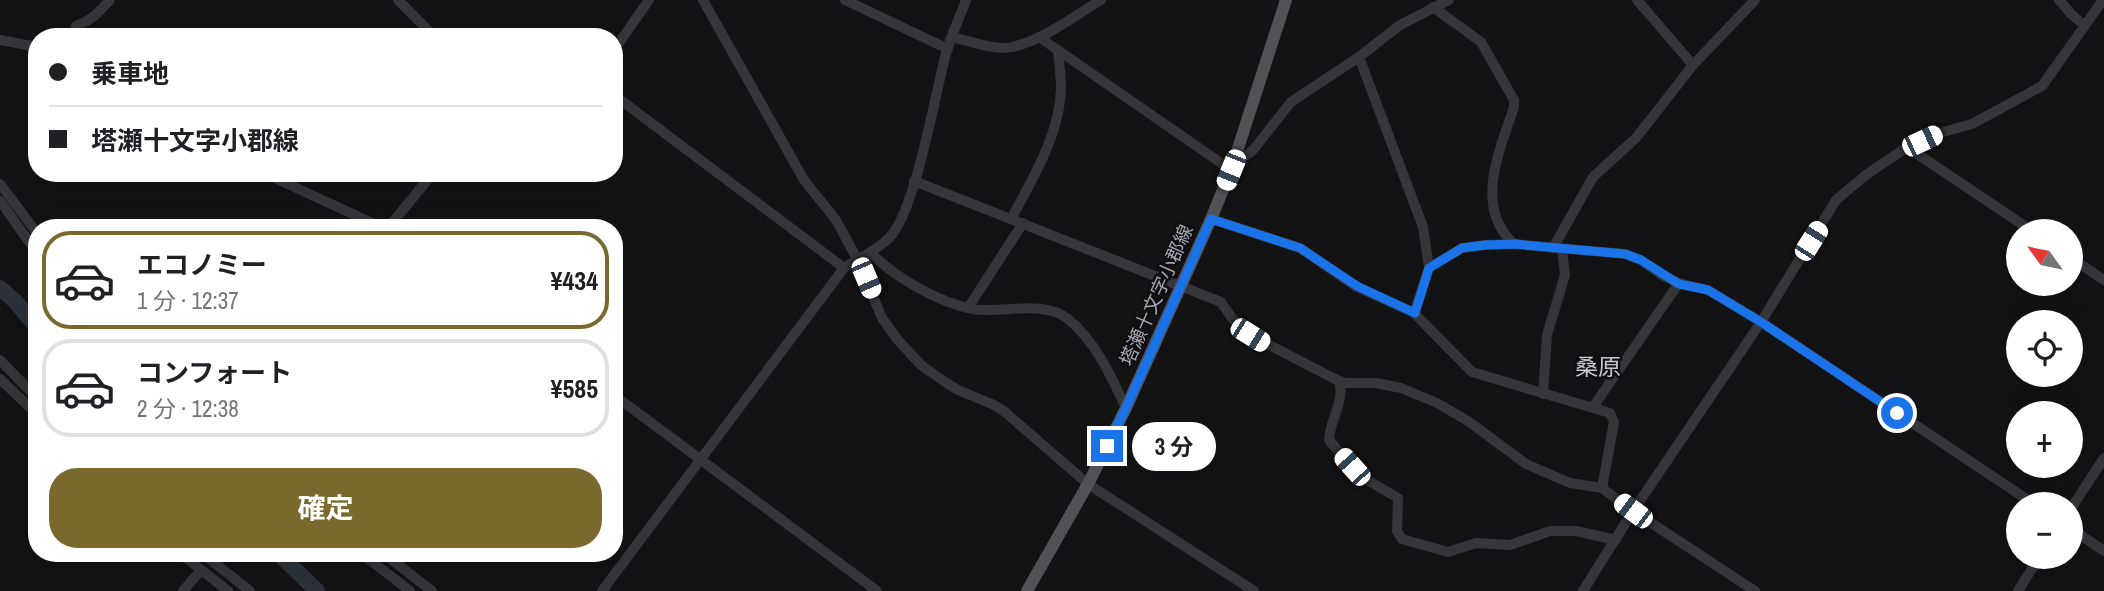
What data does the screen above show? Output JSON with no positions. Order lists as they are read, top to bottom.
{
  "streets": {
    "main road": ["塔瀬十文字小郡線"]
  },
  "districts": ["桑原"],
  "north": "top left",
  "page": {
    "banner": ["乗車地", "塔瀬十文字小郡線"],
    "map_buttons": ["+", "−"],
    "list": [
      {
        "name": "エコノミー",
        "note": "1 分 · 12:37",
        "value": "¥434"
      },
      {
        "name": "コンフォート",
        "note": "2 分 · 12:38",
        "value": "¥585"
      }
    ],
    "bubble": "3 分",
    "buttons": "確定"
  }
}
